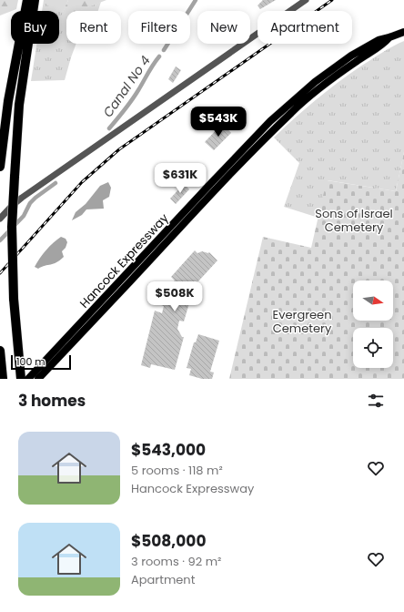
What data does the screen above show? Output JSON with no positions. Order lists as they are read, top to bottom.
{
  "streets": {
    "main road": ["Hancock Expressway"]
  },
  "water": ["Canal No 4"],
  "parks": ["Sons of Israel Cemetery", "Evergreen Cemetery"],
  "scale_bar": "100 m",
  "north": "right",
  "page": {
    "chip": [
      "Buy",
      "Rent",
      "Filters",
      "New",
      "Apartment"
    ],
    "price": ["$543K", "$631K", "$508K"],
    "scale": "100 m",
    "heading": "3 homes",
    "list": [
      {
        "name": "$543,000",
        "note": "5 rooms · 118 m² · Hancock Expressway"
      },
      {
        "name": "$508,000",
        "note": "3 rooms · 92 m² · Apartment"
      }
    ]
  }
}
